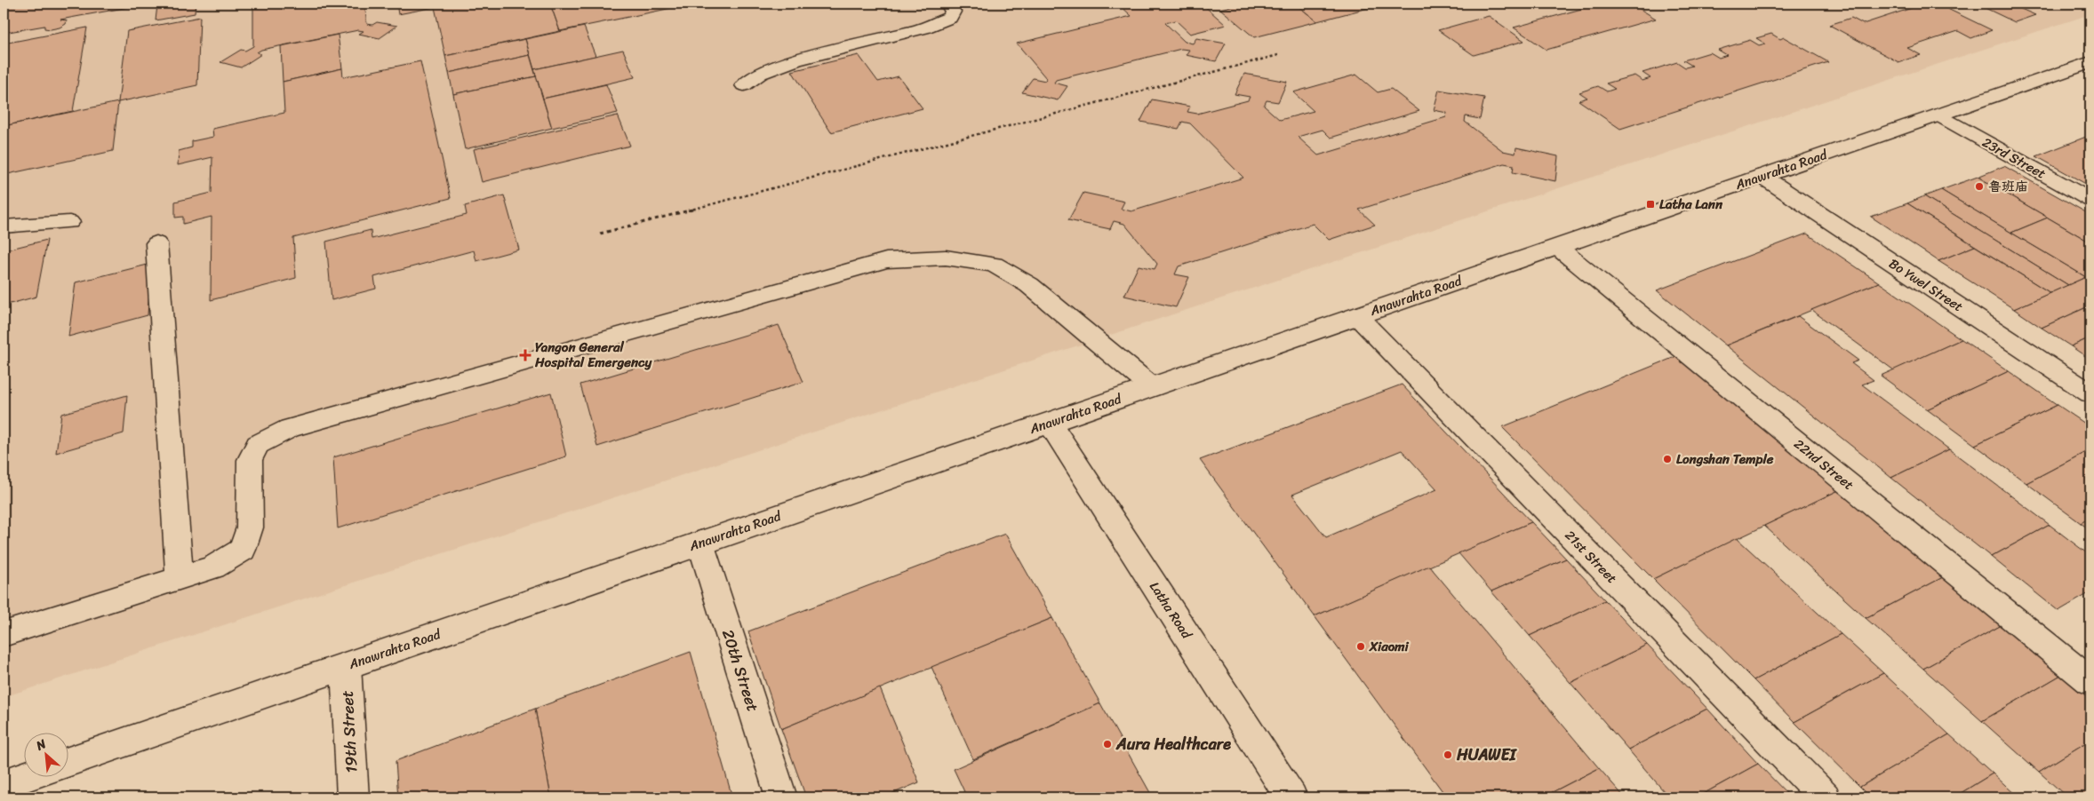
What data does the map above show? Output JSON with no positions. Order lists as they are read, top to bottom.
{
  "streets": {
    "main road": [
      "23rd Street",
      "Anawrahta Road",
      "Bo Ywel Street",
      "22nd Street",
      "21st Street",
      "Latha Road",
      "20th Street",
      "19th Street"
    ]
  },
  "crossings": [
    ["23rd Street", "Anawrahta Road"],
    ["Anawrahta Road", "Bo Ywel Street"],
    ["Anawrahta Road", "22nd Street"],
    ["Anawrahta Road", "21st Street"],
    ["Anawrahta Road", "Latha Road"],
    ["Anawrahta Road", "20th Street"],
    ["Anawrahta Road", "19th Street"]
  ],
  "places": {
    "other": [
      "鲁班庙",
      "Longshan Temple",
      "Xiaomi",
      "Aura Healthcare",
      "HUAWEI"
    ],
    "transit": ["Latha Lann"],
    "health": ["Yangon General Hospital Emergency"]
  },
  "north": "top left"
}
